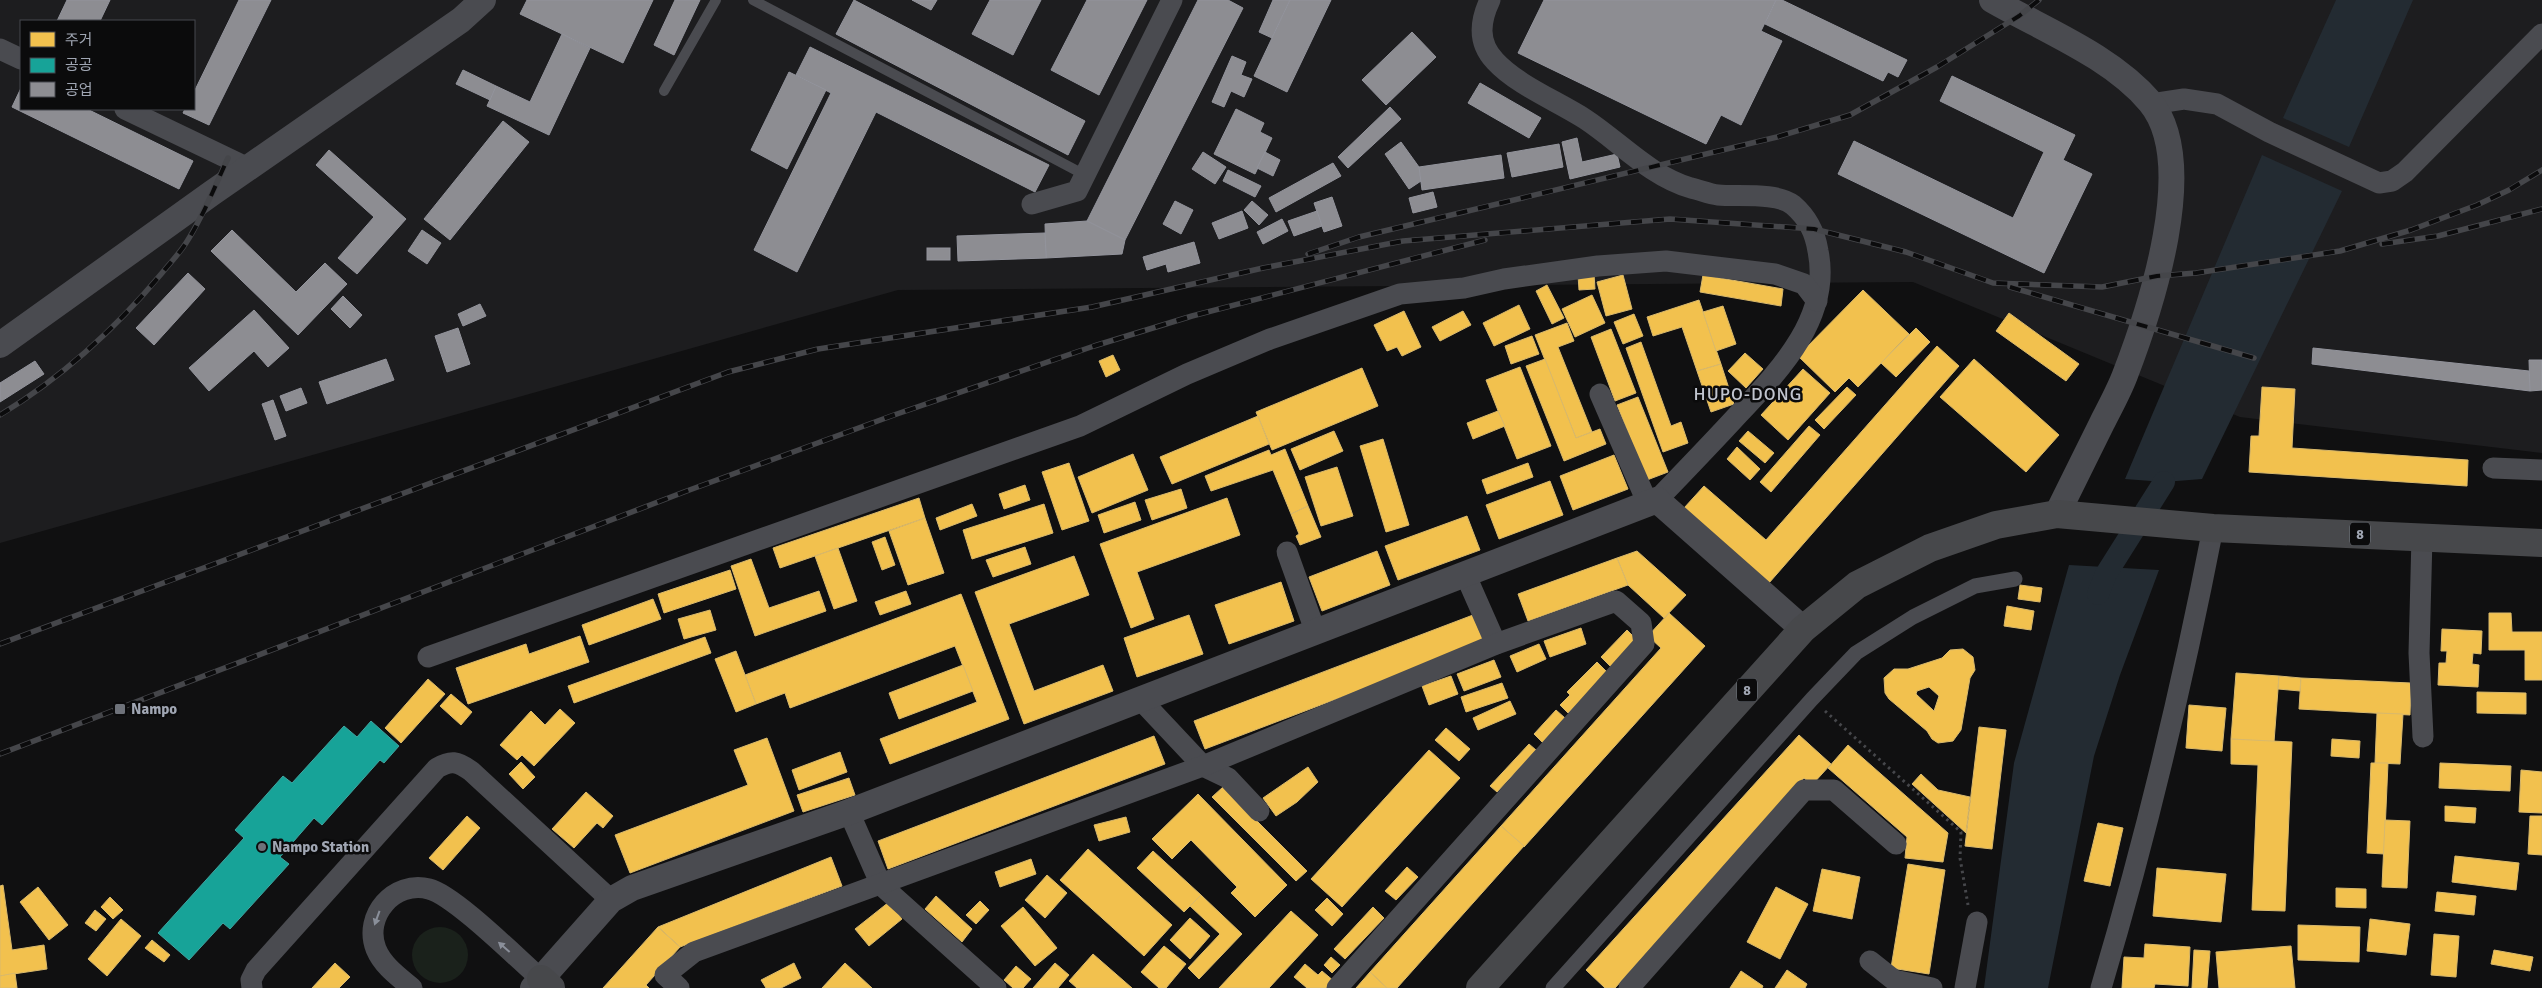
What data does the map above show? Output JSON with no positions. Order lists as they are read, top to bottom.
{
  "streets": {
    "main road": ["8"]
  },
  "districts": ["HUPO-DONG"],
  "places": {
    "transit": ["Nampo"],
    "other": ["Nampo Station"]
  },
  "legend": ["주거", "공공", "공업"]
}
